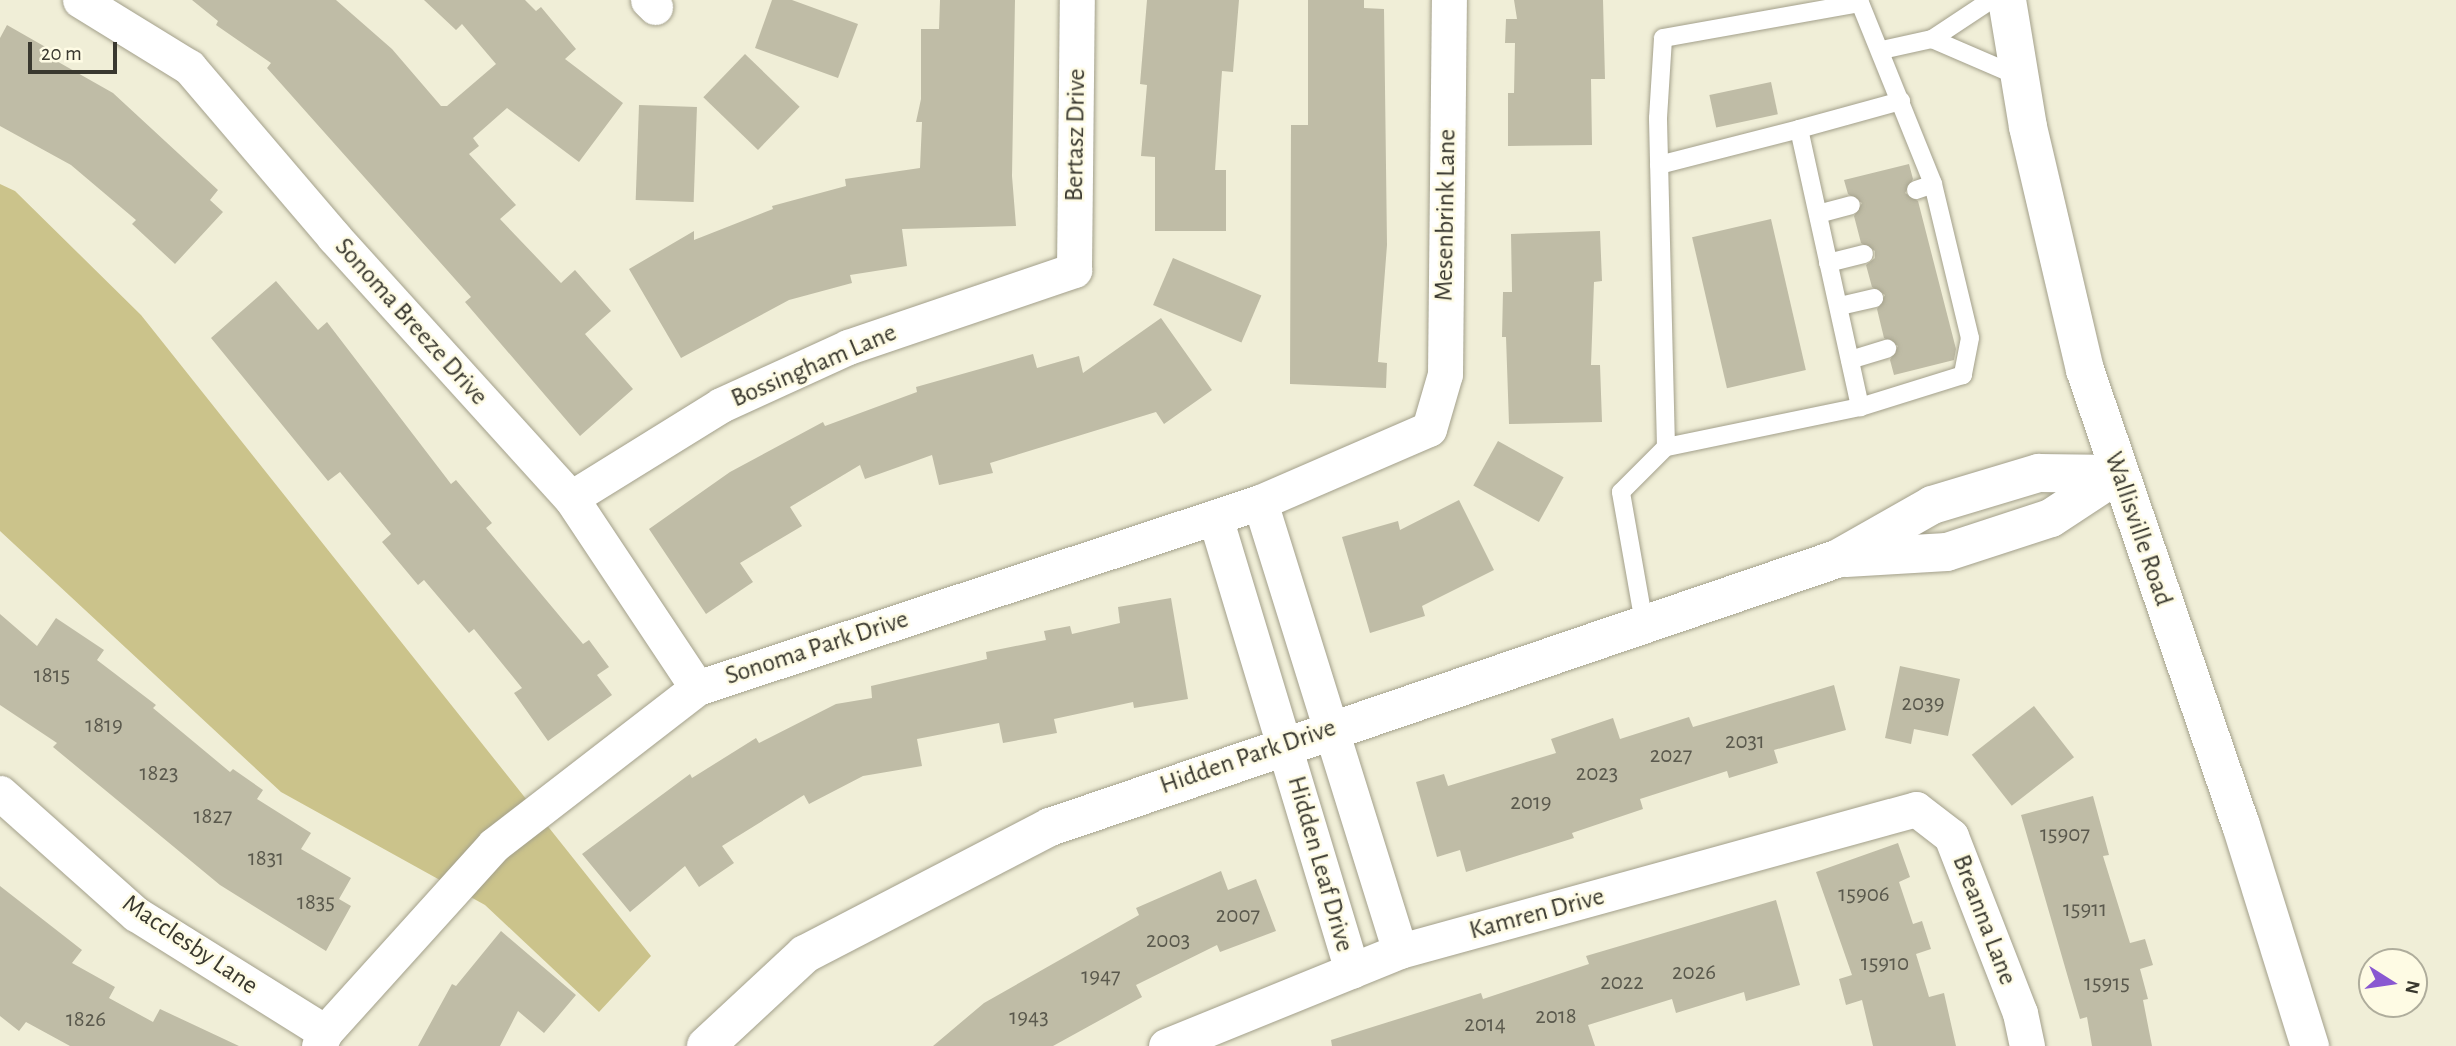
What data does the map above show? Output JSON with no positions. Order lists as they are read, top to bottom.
{
  "streets": {
    "street": [
      "Bertasz Drive",
      "Mesenbrink Lane",
      "Sonoma Breeze Drive",
      "Bossingham Lane",
      "Wallisville Road",
      "Sonoma Park Drive",
      "Hidden Park Drive",
      "Hidden Leaf Drive",
      "Kamren Drive",
      "Breanna Lane",
      "Macclesby Lane"
    ]
  },
  "crossings": [
    ["Bertasz Drive", "Bossingham Lane"],
    ["Mesenbrink Lane", "Sonoma Park Drive"],
    ["Sonoma Breeze Drive", "Bossingham Lane"],
    ["Sonoma Breeze Drive", "Sonoma Park Drive"],
    ["Wallisville Road", "Hidden Park Drive"],
    ["Sonoma Park Drive", "Hidden Leaf Drive"],
    ["Sonoma Park Drive", "Macclesby Lane"],
    ["Hidden Park Drive", "Hidden Leaf Drive"],
    ["Hidden Leaf Drive", "Kamren Drive"],
    ["Kamren Drive", "Breanna Lane"]
  ],
  "house_numbers": [
    "1815",
    "2039",
    "1819",
    "2031",
    "2027",
    "1823",
    "2023",
    "2019",
    "1827",
    "15907",
    "1831",
    "15906",
    "1835",
    "15911",
    "2007",
    "2003",
    "15910",
    "2026",
    "1947",
    "2022",
    "15915",
    "2018",
    "1943",
    "1826",
    "2014"
  ],
  "scale_bar": "20 m",
  "north": "right"
}
